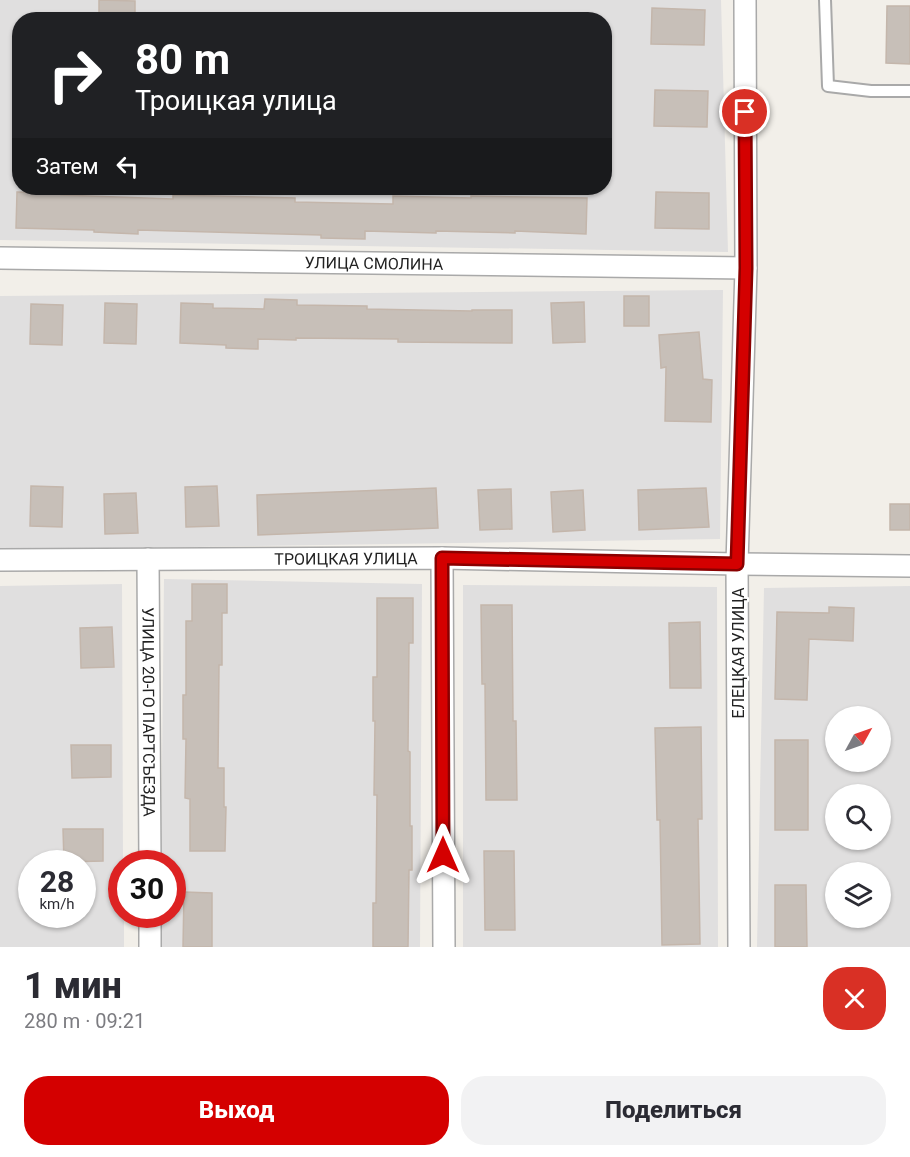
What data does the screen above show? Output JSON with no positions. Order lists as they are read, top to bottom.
{
  "streets": {
    "street": [
      "УЛИЦА СМОЛИНА",
      "ТРОИЦКАЯ УЛИЦА",
      "ЕЛЕЦКАЯ УЛИЦА",
      "УЛИЦА 20-ГО ПАРТСЪЕЗДА"
    ]
  },
  "crossings": [
    ["УЛИЦА СМОЛИНА", "ЕЛЕЦКАЯ УЛИЦА"],
    ["ТРОИЦКАЯ УЛИЦА", "ЕЛЕЦКАЯ УЛИЦА"],
    ["ТРОИЦКАЯ УЛИЦА", "УЛИЦА 20-ГО ПАРТСЪЕЗДА"]
  ],
  "north": "top right",
  "page": {
    "turn": ["80 m", "Троицкая улица"],
    "then": "Затем",
    "speed": "28 km/h",
    "limit": "30",
    "heading": ["1 мин", "280 m · 09:21"],
    "buttons": ["Выход", "Поделиться"]
  }
}
